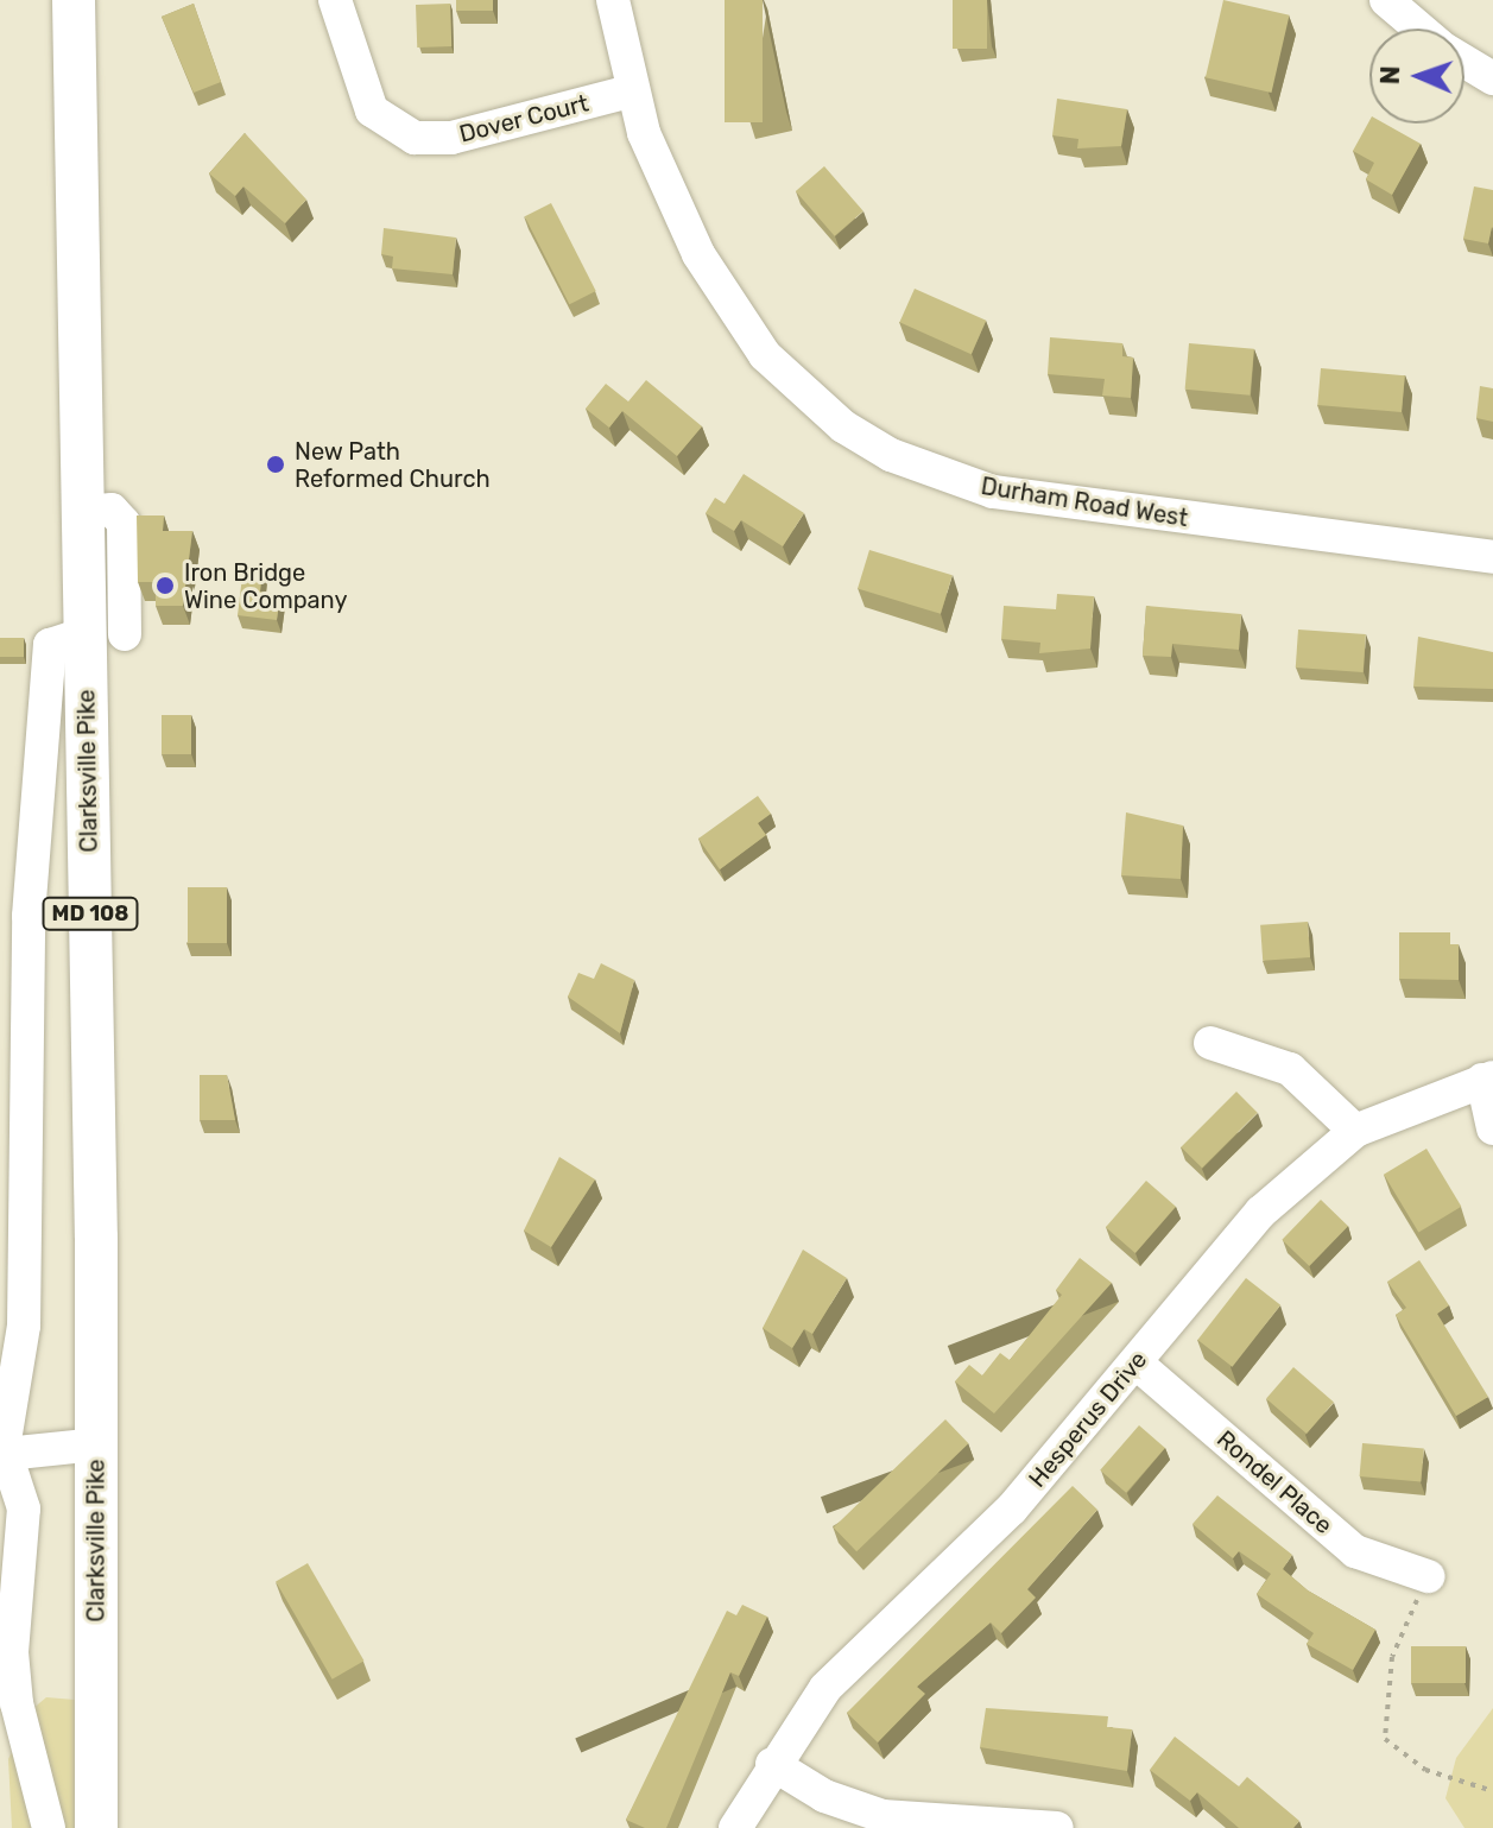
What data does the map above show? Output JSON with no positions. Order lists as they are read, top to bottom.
{
  "streets": {
    "main road": ["Clarksville Pike", "MD 108"],
    "street": [
      "Dover Court",
      "Durham Road West",
      "Hesperus Drive",
      "Rondel Place"
    ]
  },
  "crossings": [
    ["Dover Court", "Durham Road West"],
    ["Hesperus Drive", "Rondel Place"]
  ],
  "places": ["New Path Reformed Church", "Iron Bridge Wine Company"],
  "north": "left"
}
